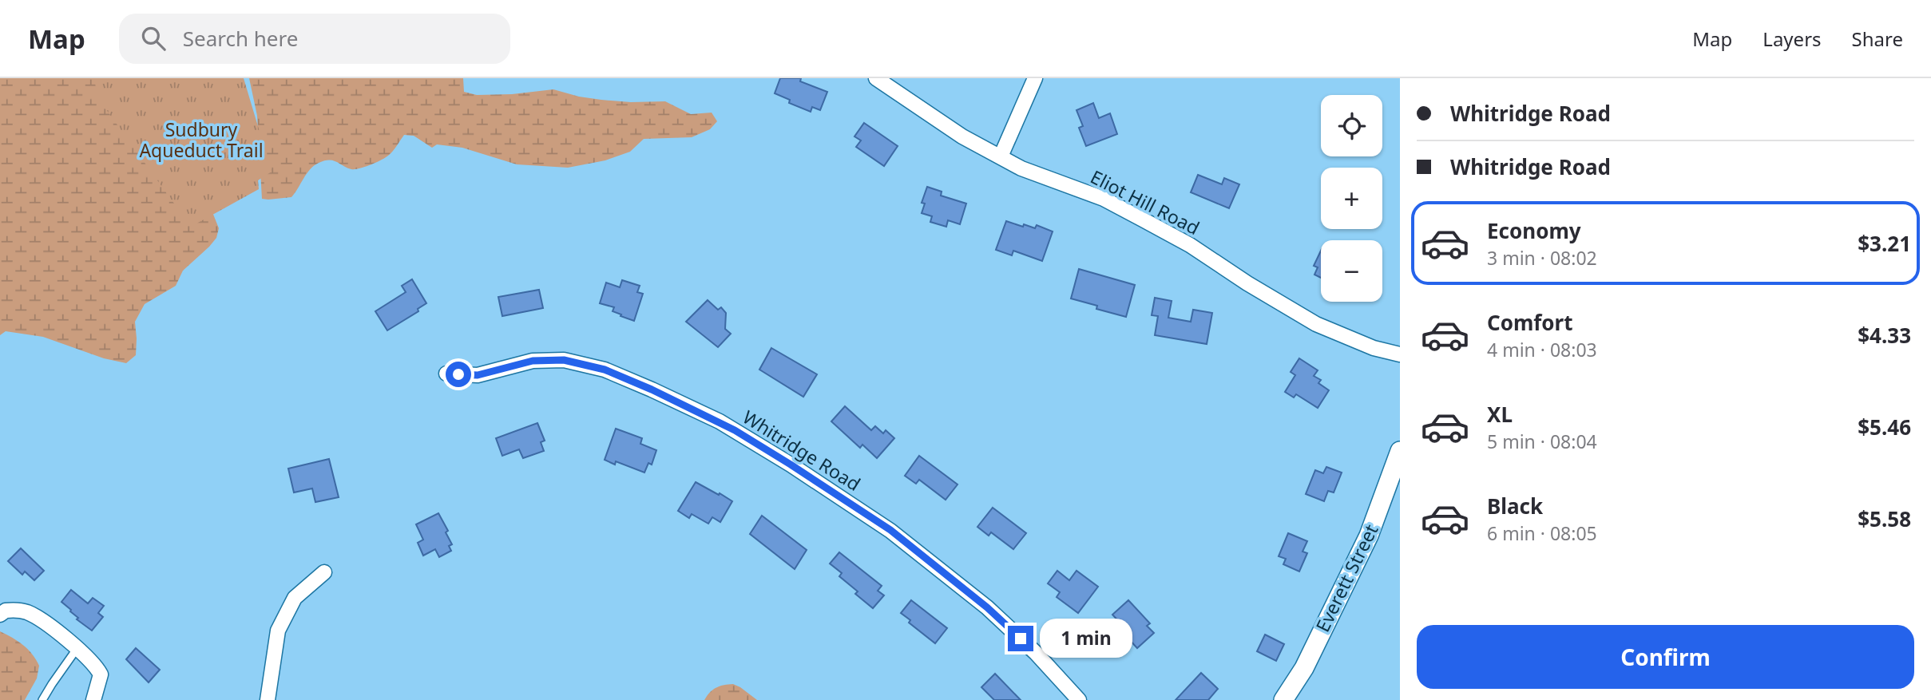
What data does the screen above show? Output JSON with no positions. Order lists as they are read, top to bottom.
{
  "streets": {
    "street": ["Eliot Hill Road", "Whitridge Road", "Everett Street"]
  },
  "parks": ["Sudbury Aqueduct Trail"],
  "page": {
    "header": "Map",
    "search": "Search here",
    "nav": ["Map", "Layers", "Share"],
    "banner": ["Whitridge Road", "Whitridge Road"],
    "map_buttons": ["+", "−"],
    "list": [
      {
        "name": "Economy",
        "note": "3 min · 08:02",
        "value": "$3.21"
      },
      {
        "name": "Comfort",
        "note": "4 min · 08:03",
        "value": "$4.33"
      },
      {
        "name": "XL",
        "note": "5 min · 08:04",
        "value": "$5.46"
      },
      {
        "name": "Black",
        "note": "6 min · 08:05",
        "value": "$5.58"
      }
    ],
    "buttons": "Confirm",
    "bubble": "1 min"
  }
}
